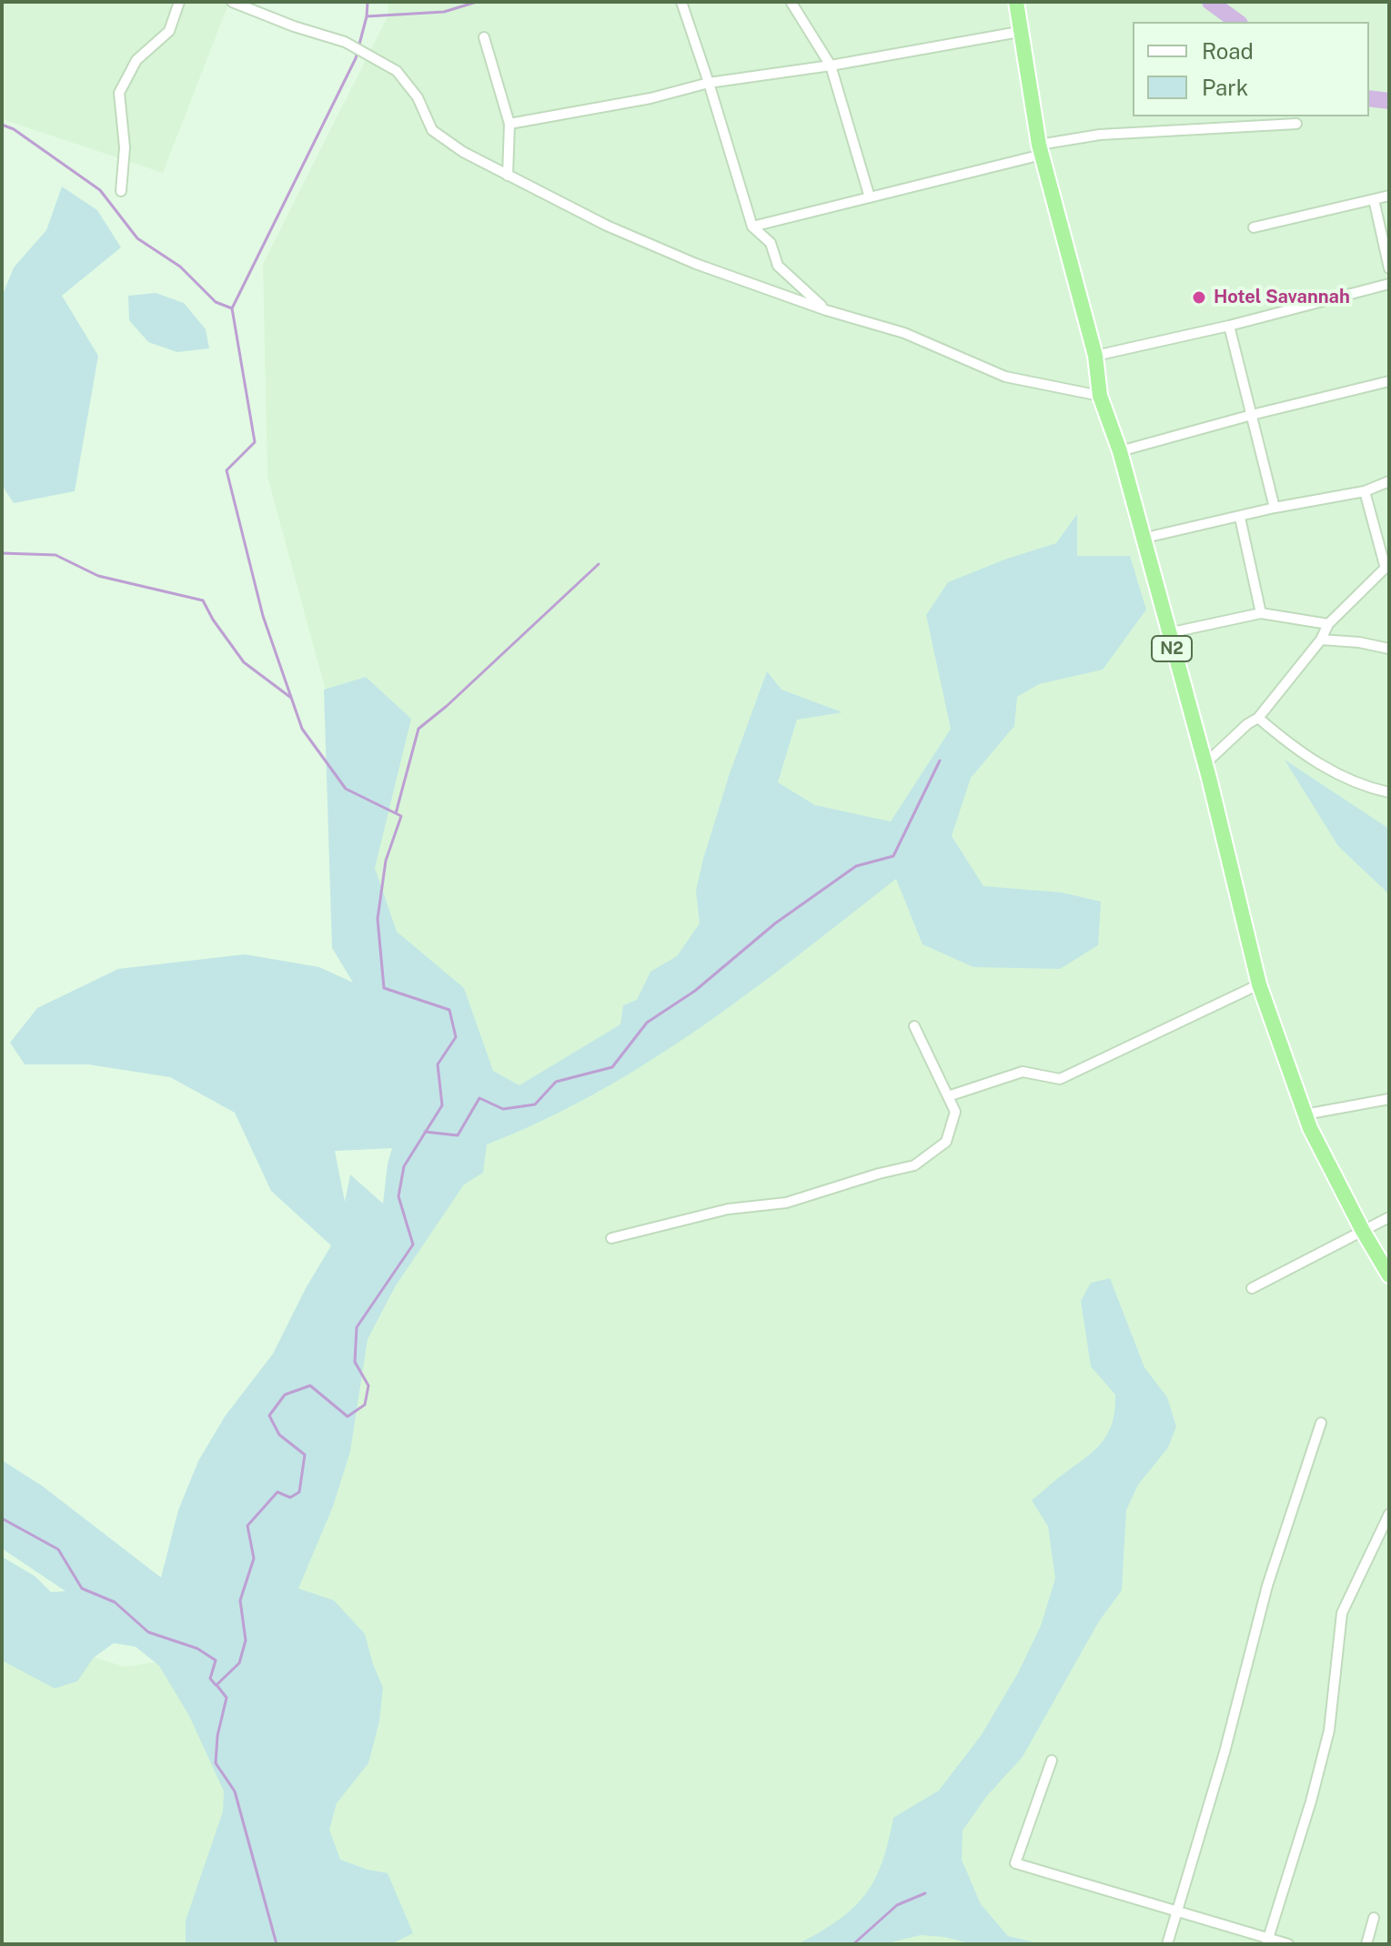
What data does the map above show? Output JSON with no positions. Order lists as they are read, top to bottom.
{
  "streets": {
    "highway": ["N2"]
  },
  "places": ["Hotel Savannah"],
  "legend": ["Road", "Park"]
}
